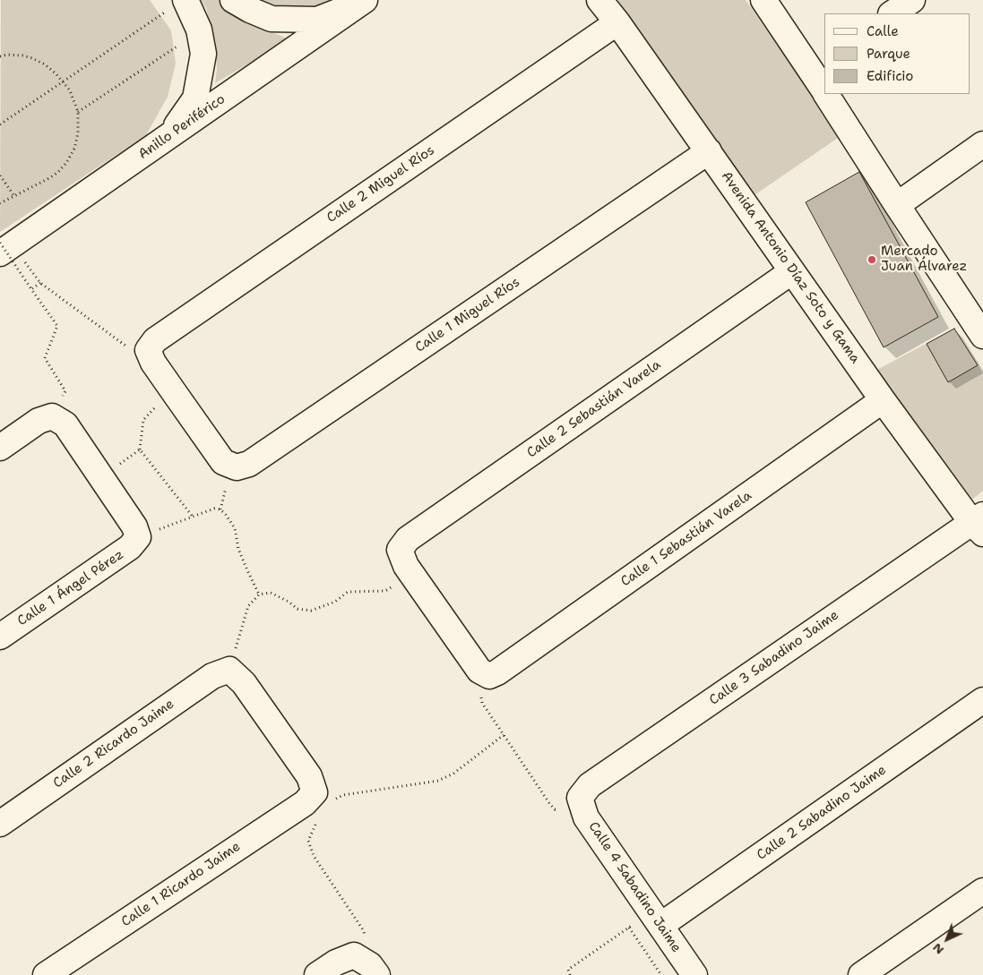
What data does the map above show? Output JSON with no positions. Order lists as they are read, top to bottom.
{
  "streets": {
    "street": [
      "Anillo Periférico",
      "Calle 2 Miguel Ríos",
      "Avenida Antonio Díaz Soto y Gama",
      "Calle 1 Miguel Ríos",
      "Calle 2 Sebastián Varela",
      "Calle 1 Sebastián Varela",
      "Calle 1 Ángel Pérez",
      "Calle 3 Sabadino Jaime",
      "Calle 2 Ricardo Jaime",
      "Calle 2 Sabadino Jaime",
      "Calle 1 Ricardo Jaime",
      "Calle 4 Sabadino Jaime"
    ]
  },
  "crossings": [
    ["Calle 2 Miguel Ríos", "Avenida Antonio Díaz Soto y Gama"],
    ["Avenida Antonio Díaz Soto y Gama", "Calle 1 Miguel Ríos"],
    ["Avenida Antonio Díaz Soto y Gama", "Calle 2 Sebastián Varela"],
    ["Avenida Antonio Díaz Soto y Gama", "Calle 1 Sebastián Varela"],
    ["Avenida Antonio Díaz Soto y Gama", "Calle 3 Sabadino Jaime"],
    ["Calle 3 Sabadino Jaime", "Calle 4 Sabadino Jaime"],
    ["Calle 2 Sabadino Jaime", "Calle 4 Sabadino Jaime"]
  ],
  "places": ["Mercado Juan Álvarez"],
  "legend": ["Calle", "Parque", "Edificio"],
  "north": "bottom left"
}
